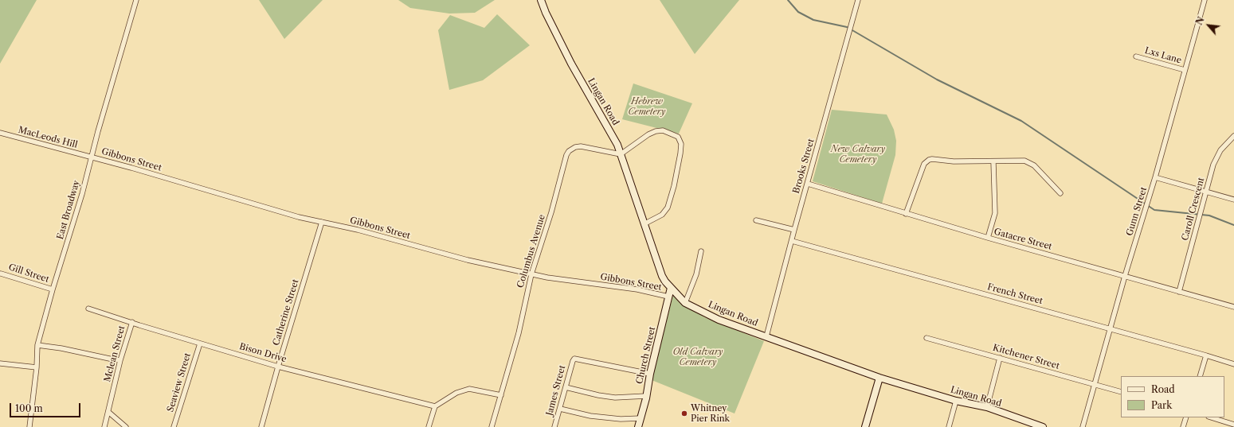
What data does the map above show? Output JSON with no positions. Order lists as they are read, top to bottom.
{
  "streets": {
    "street": [
      "Lxs Lane",
      "Lingan Road",
      "MacLeods Hill",
      "Gibbons Street",
      "Brooks Street",
      "Caroll Crescent",
      "East Broadway",
      "Gunn Street",
      "Gatacre Street",
      "Columbus Avenue",
      "Gill Street",
      "French Street",
      "Catherine Street",
      "Bison Drive",
      "Mclean Street",
      "Church Street",
      "Kitchener Street",
      "Seaview Street",
      "James Street"
    ]
  },
  "crossings": [
    ["Lxs Lane", "Gunn Street"],
    ["Lingan Road", "Brooks Street"],
    ["Lingan Road", "Columbus Avenue"],
    ["Lingan Road", "Church Street"],
    ["MacLeods Hill", "Gibbons Street"],
    ["MacLeods Hill", "East Broadway"],
    ["Gibbons Street", "East Broadway"],
    ["Gibbons Street", "Columbus Avenue"],
    ["Gibbons Street", "Catherine Street"],
    ["Gibbons Street", "Church Street"],
    ["Brooks Street", "Gatacre Street"],
    ["Brooks Street", "French Street"],
    ["Caroll Crescent", "Gatacre Street"],
    ["East Broadway", "Gill Street"],
    ["Gunn Street", "Gatacre Street"],
    ["Gunn Street", "French Street"],
    ["Gunn Street", "Kitchener Street"],
    ["Catherine Street", "Bison Drive"],
    ["Bison Drive", "Mclean Street"],
    ["Bison Drive", "Seaview Street"],
    ["Church Street", "James Street"]
  ],
  "parks": ["Hebrew Cemetery", "New Calvary Cemetery", "Old Calvary Cemetery"],
  "places": ["Whitney Pier Rink"],
  "legend": ["Road", "Park"],
  "scale_bar": "100 m",
  "north": "top left"
}
